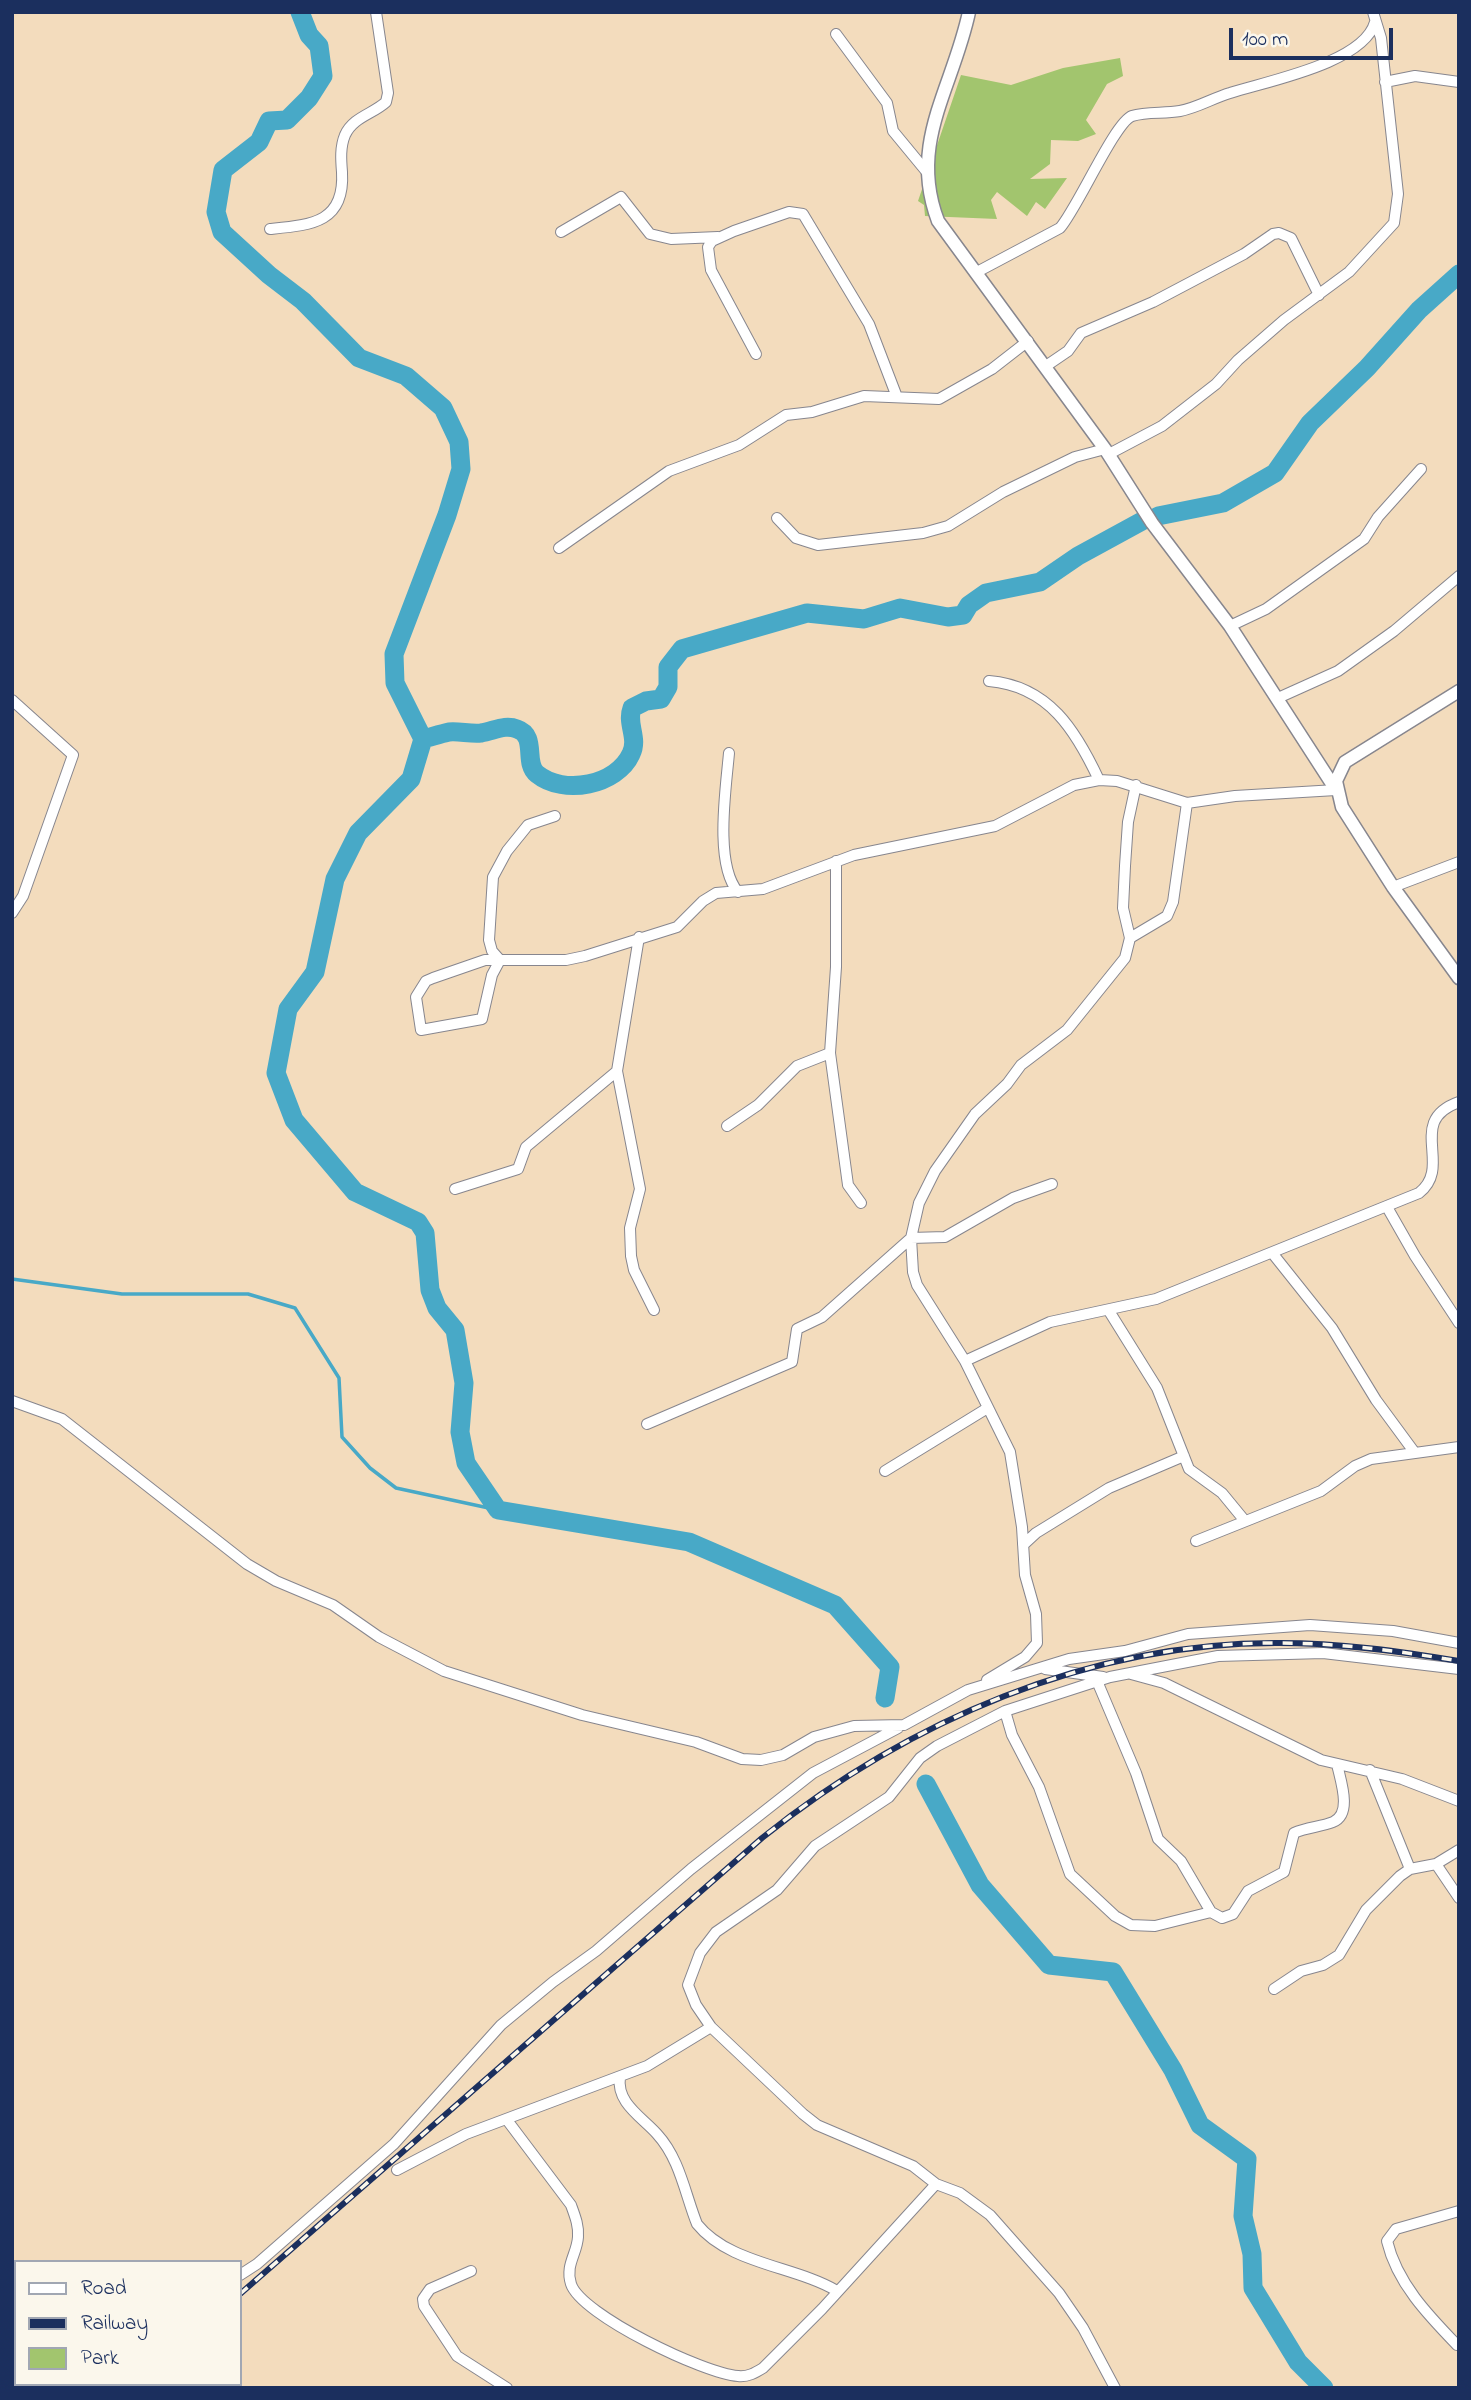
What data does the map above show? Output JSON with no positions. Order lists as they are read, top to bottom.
{
  "legend": ["Road", "Railway", "Park"],
  "scale_bar": "100 m"
}
